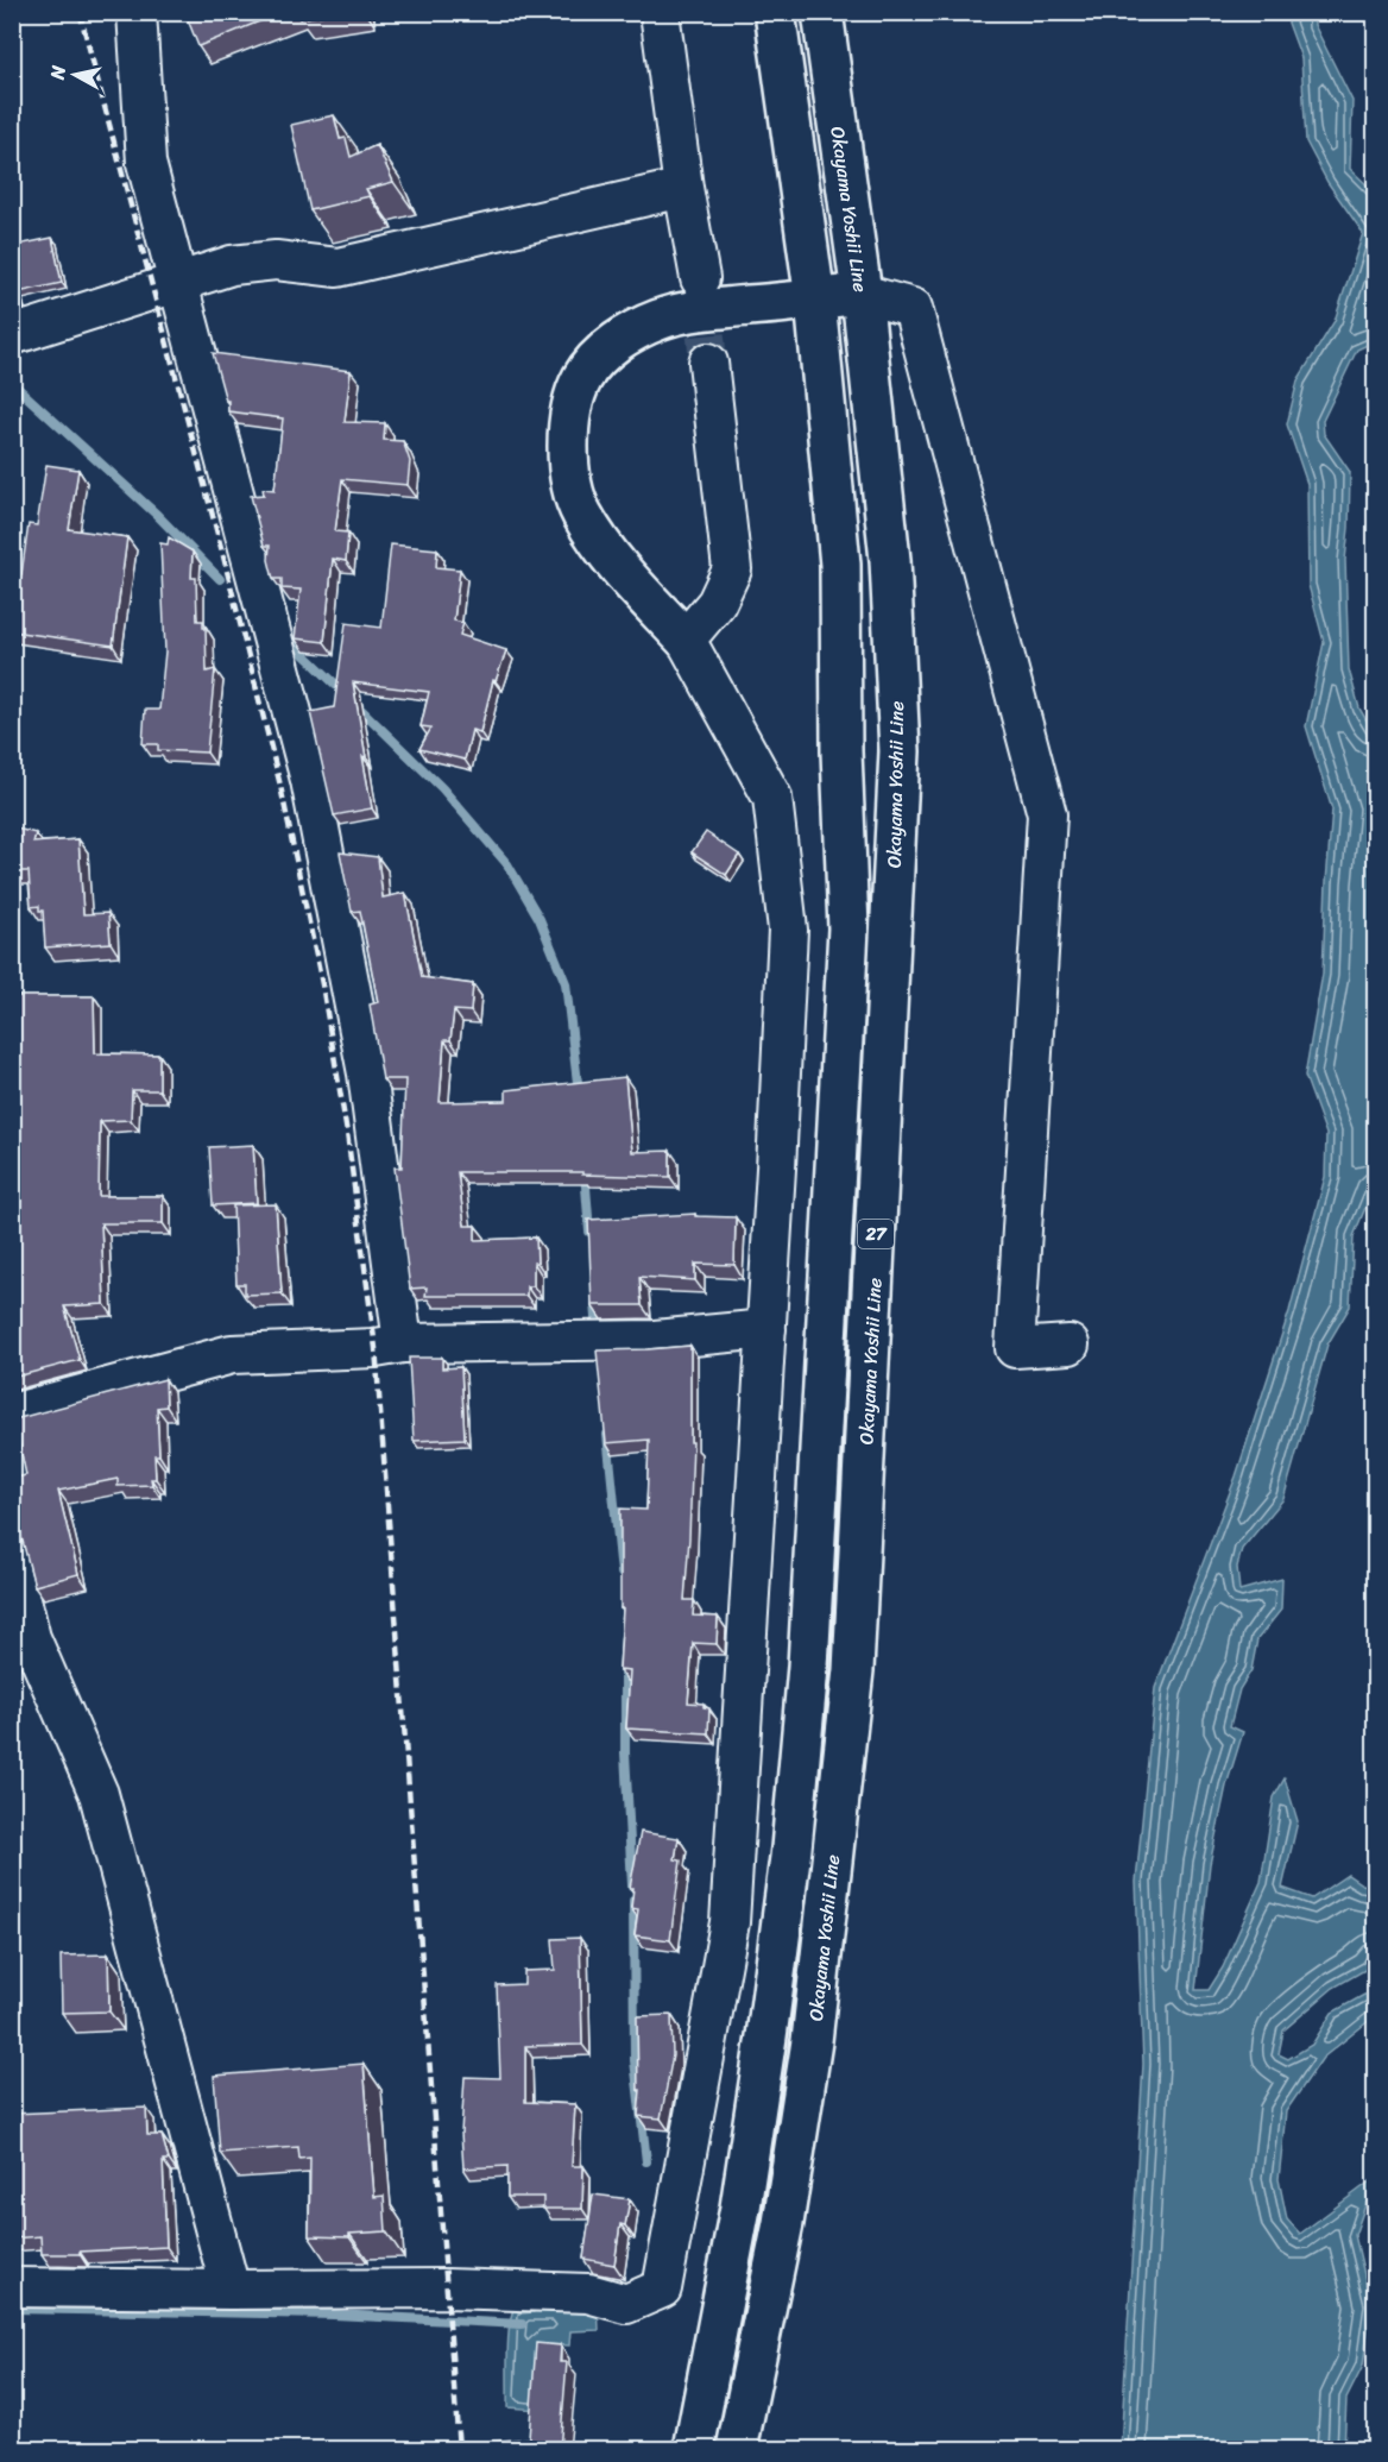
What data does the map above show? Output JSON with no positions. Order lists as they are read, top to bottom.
{
  "streets": {
    "main road": ["Okayama Yoshii Line", "27"]
  },
  "north": "left"
}
